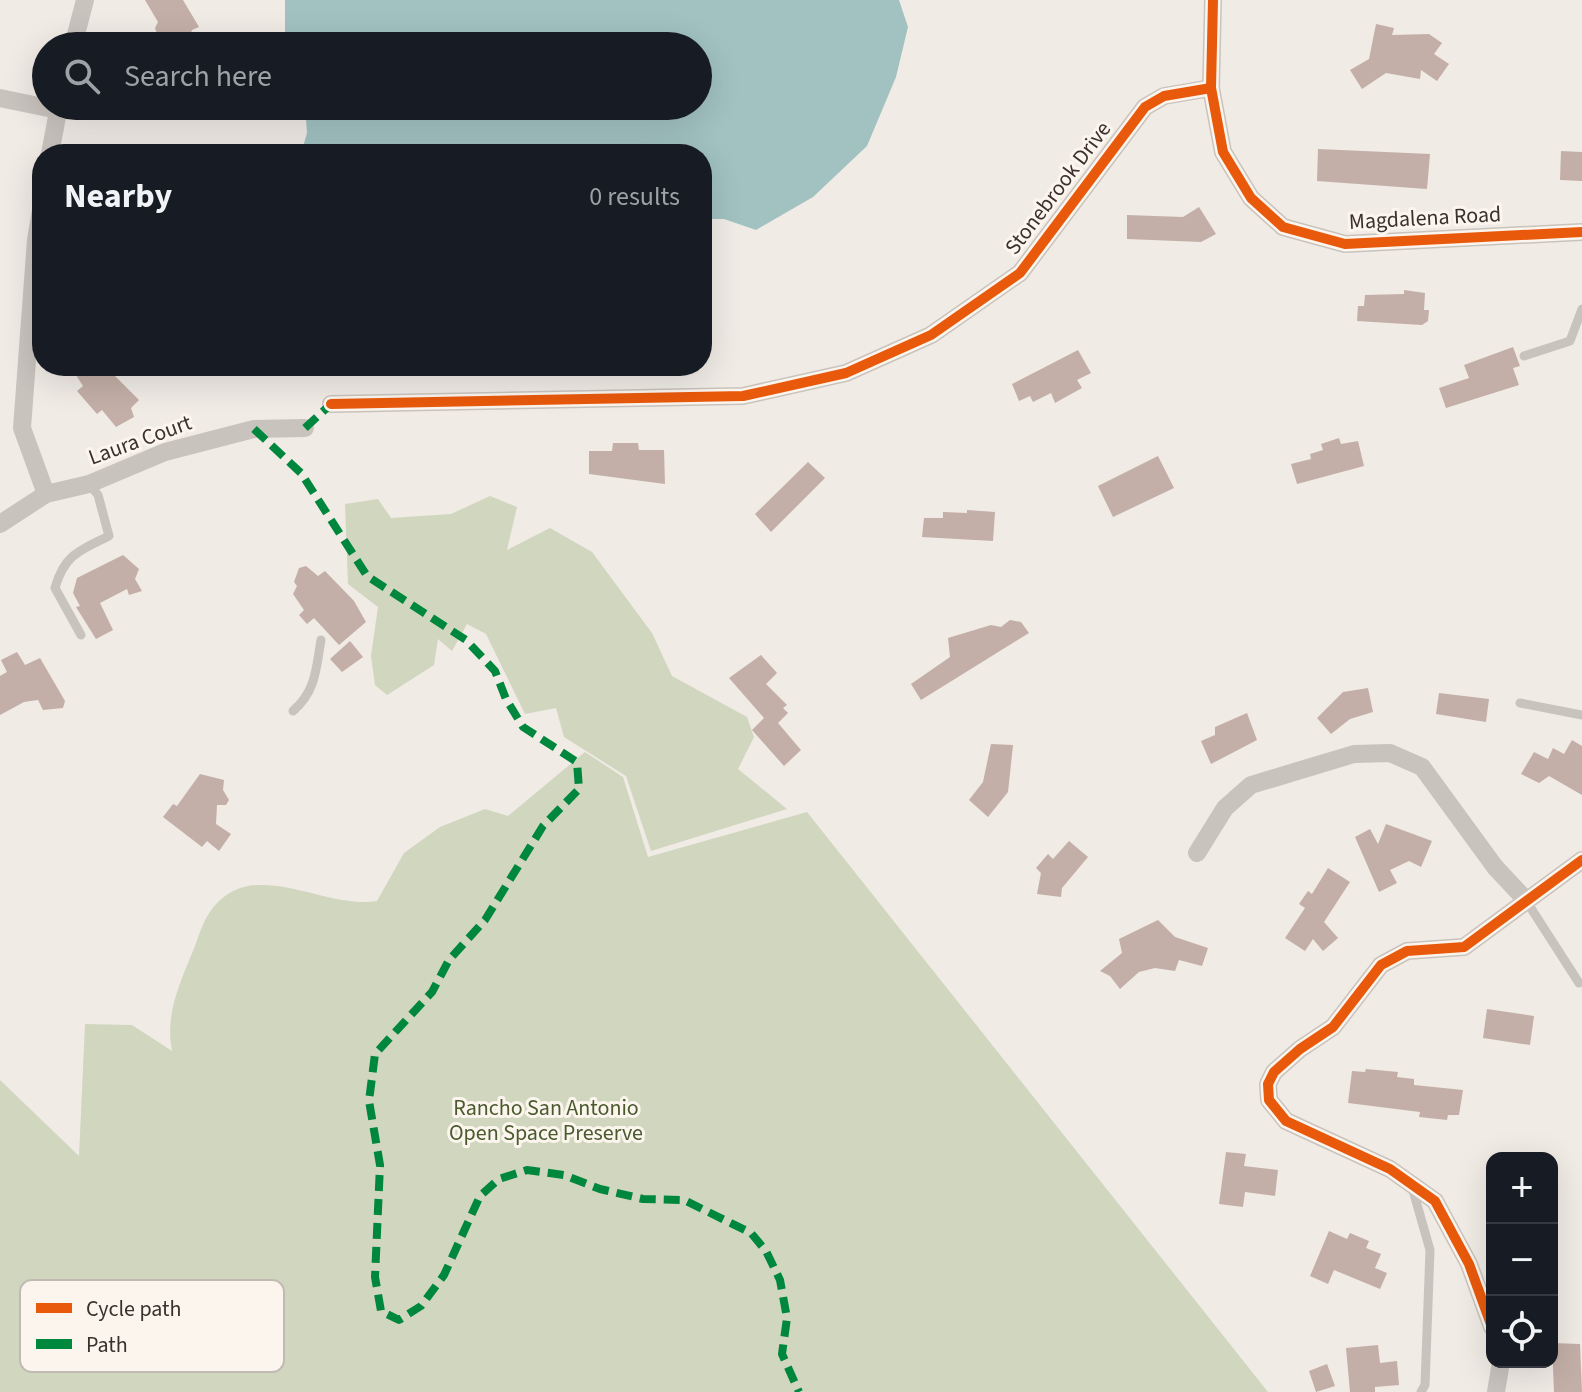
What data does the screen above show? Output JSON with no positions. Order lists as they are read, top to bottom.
{
  "streets": {
    "street": ["Stonebrook Drive", "Magdalena Road", "Laura Court"]
  },
  "crossings": [
    ["Stonebrook Drive", "Magdalena Road"]
  ],
  "parks": ["Rancho San Antonio Open Space Preserve"],
  "legend": ["Cycle path", "Path"],
  "page": {
    "search": "Search here",
    "heading": ["Nearby", "0 results"],
    "map_buttons": ["+", "−"]
  }
}
